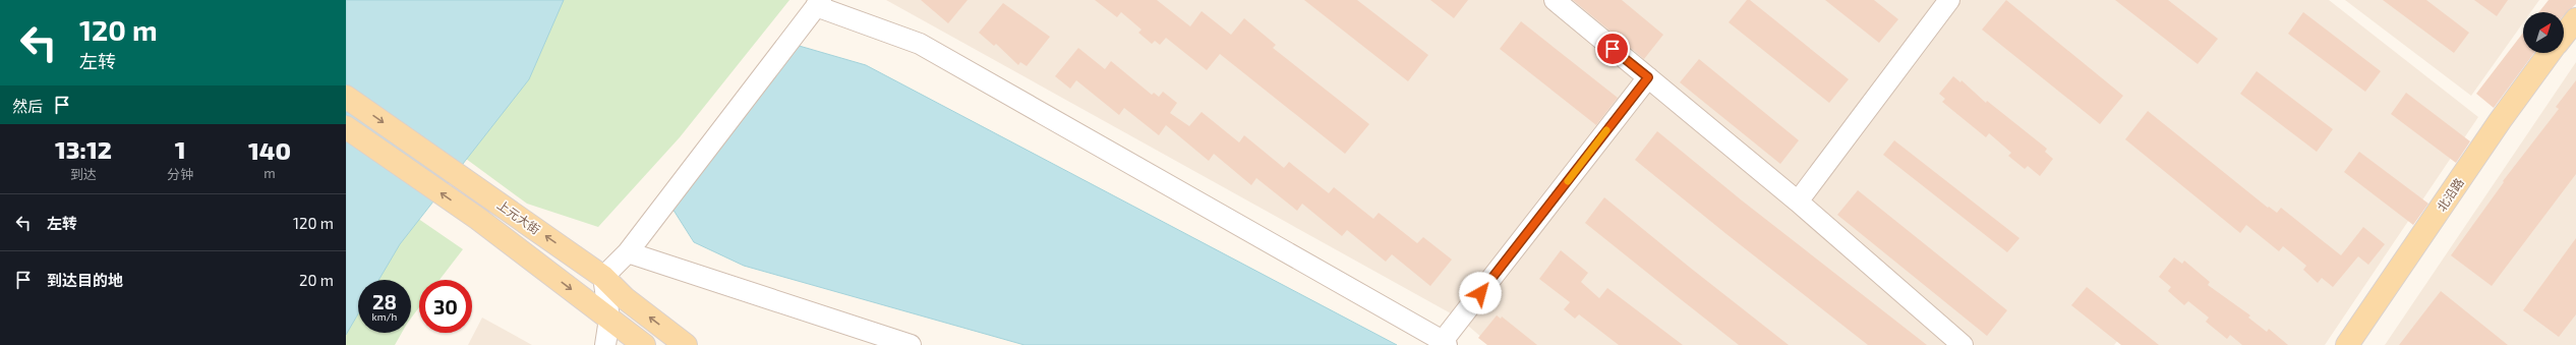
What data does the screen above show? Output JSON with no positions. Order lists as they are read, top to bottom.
{
  "streets": {
    "main road": ["北沿路", "上元大街"]
  },
  "north": "top right",
  "page": {
    "turn": ["120 m", "左转"],
    "then": "然后",
    "eta": [
      "13:12",
      "到达",
      "1",
      "分钟",
      "140",
      "m"
    ],
    "list": [
      {
        "name": "左转",
        "value": "120 m"
      },
      {
        "name": "到达目的地",
        "value": "20 m"
      }
    ],
    "speed": "28 km/h",
    "limit": "30"
  }
}
